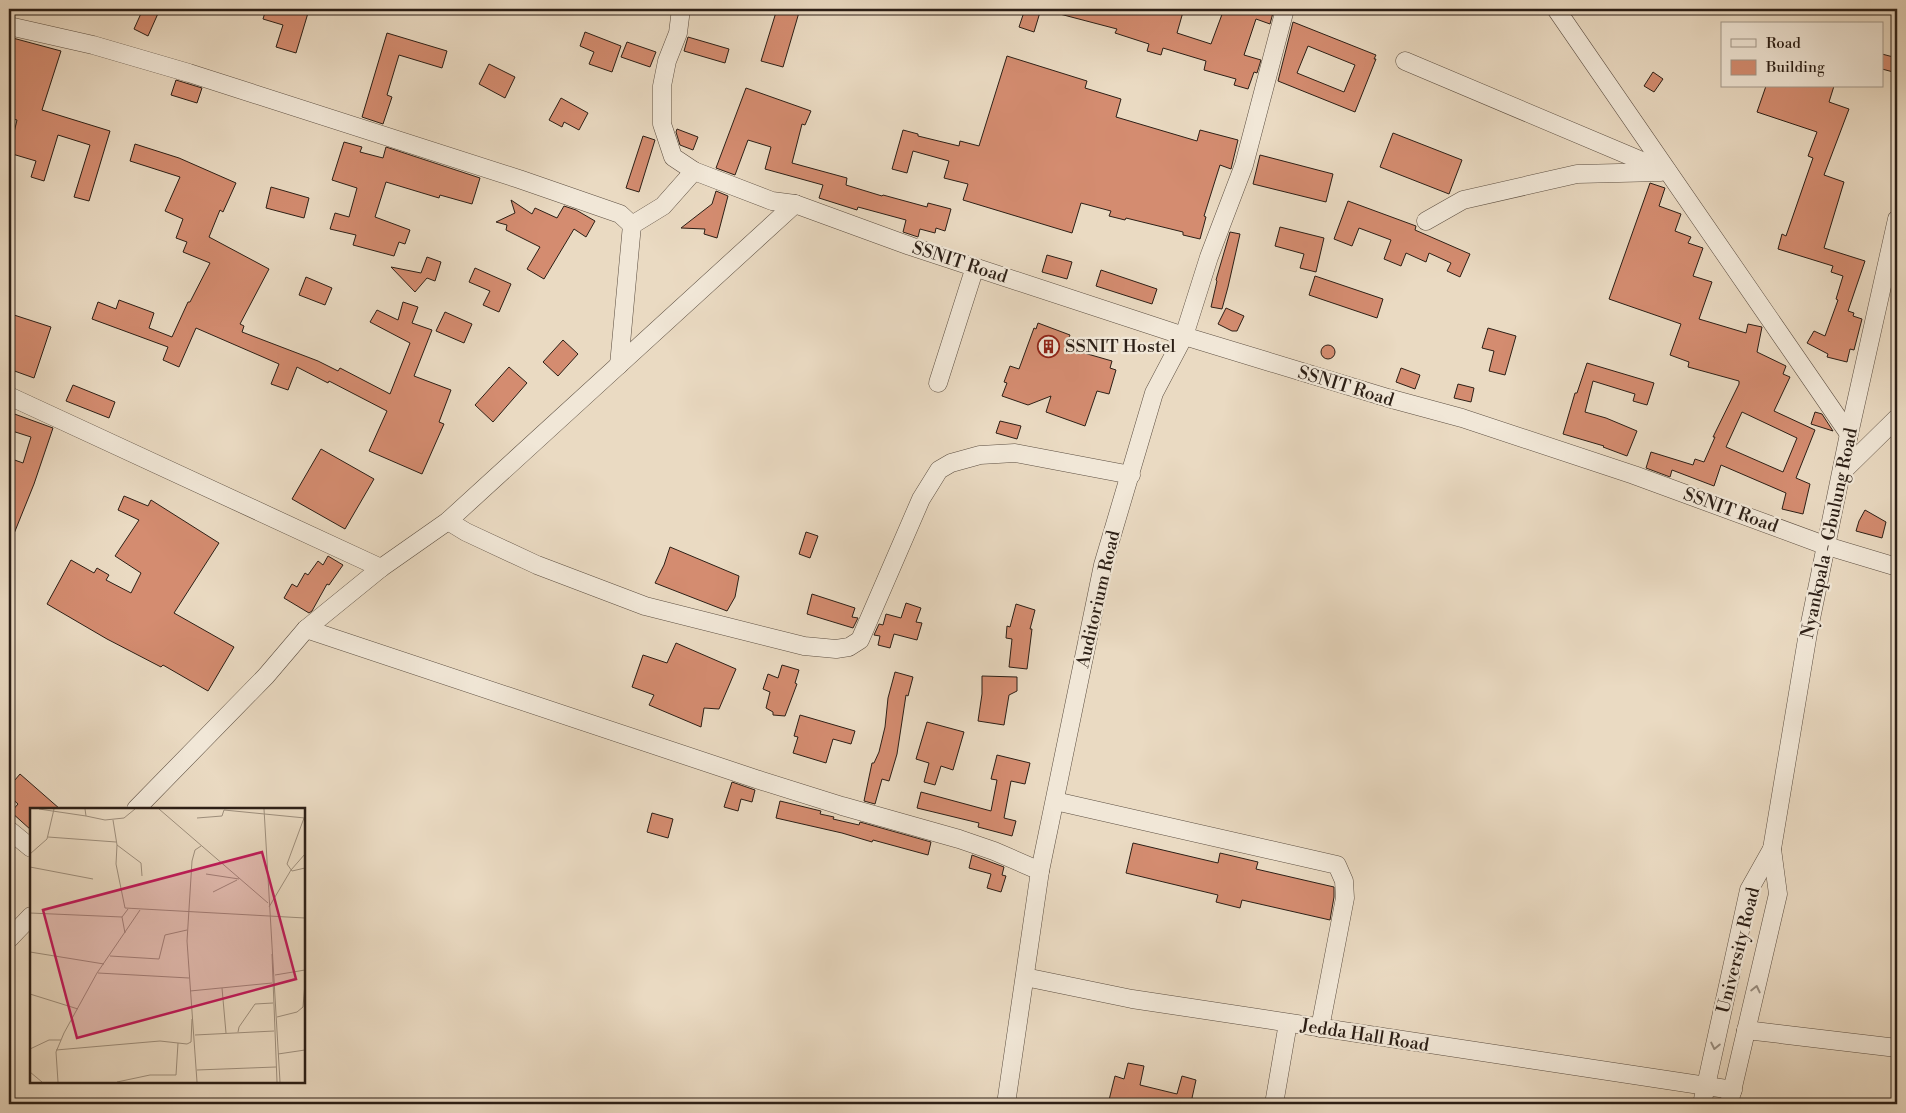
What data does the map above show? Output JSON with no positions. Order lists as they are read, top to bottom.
{
  "streets": {
    "street": [
      "SSNIT Road",
      "Nyankpala - Gbulung Road",
      "Auditorium Road",
      "University Road",
      "Jedda Hall Road"
    ]
  },
  "crossings": [
    ["SSNIT Road", "Nyankpala - Gbulung Road"],
    ["SSNIT Road", "Auditorium Road"],
    ["Nyankpala - Gbulung Road", "University Road"],
    ["Auditorium Road", "Jedda Hall Road"],
    ["University Road", "Jedda Hall Road"]
  ],
  "places": {
    "building": ["SSNIT Hostel"]
  },
  "legend": ["Road", "Building"]
}
